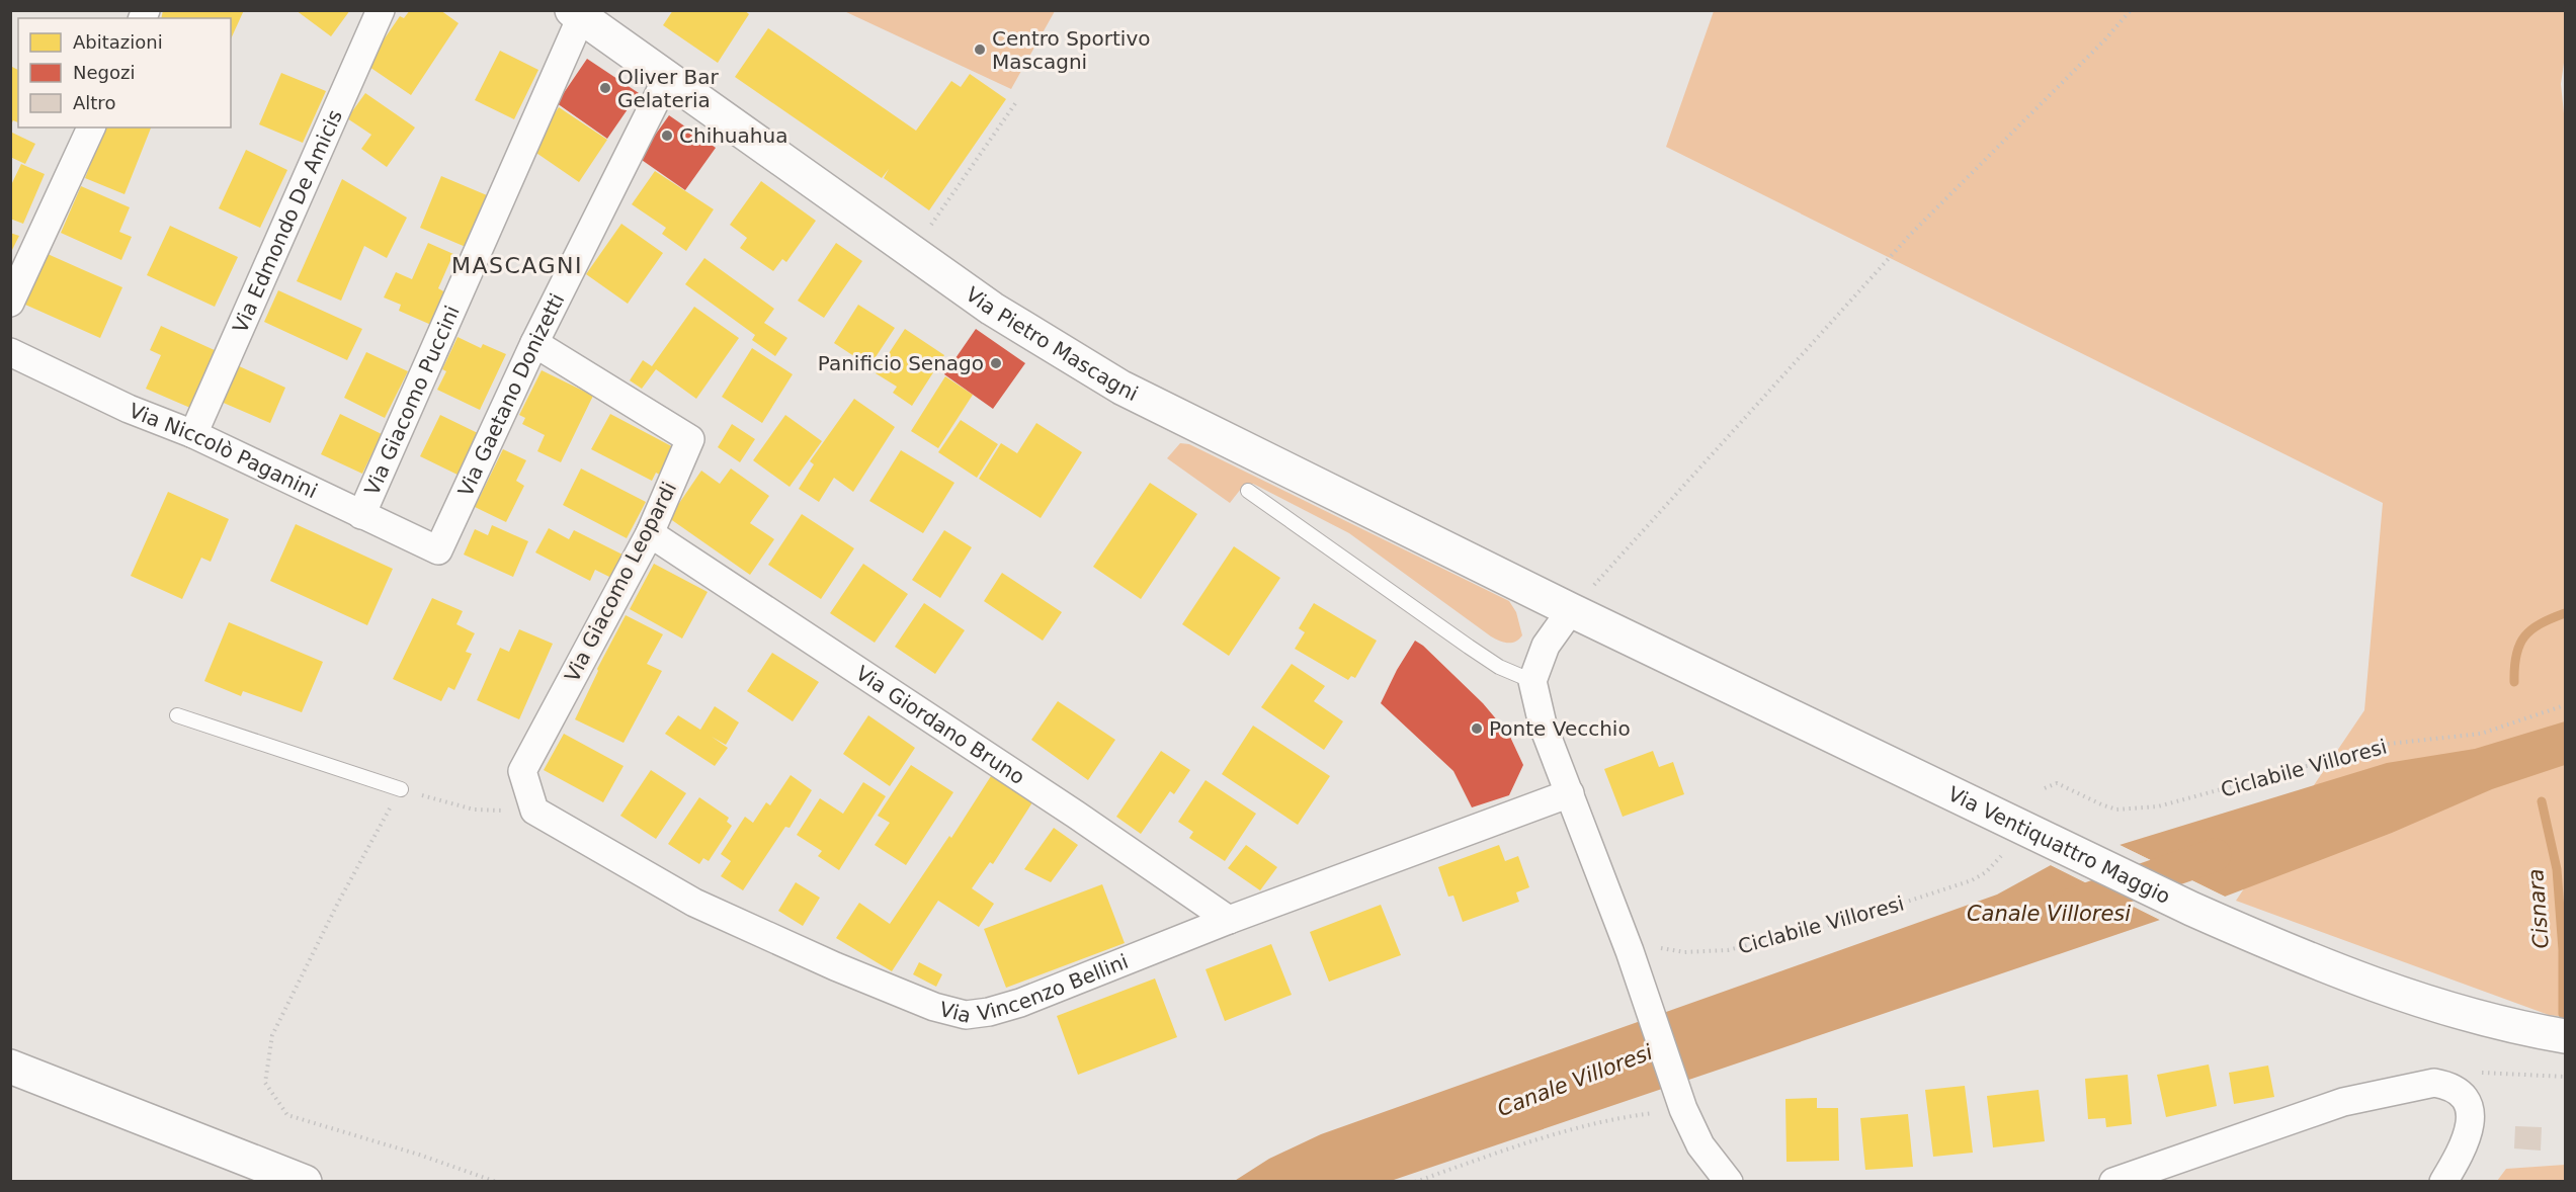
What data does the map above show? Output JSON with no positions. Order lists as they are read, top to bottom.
{
  "streets": {
    "street": [
      "Via Edmondo De Amicis",
      "Via Pietro Mascagni",
      "Via Gaetano Donizetti",
      "Via Giacomo Puccini",
      "Via Niccolò Paganini",
      "Via Giacomo Leopardi",
      "Via Giordano Bruno",
      "Via Ventiquattro Maggio",
      "Via Vincenzo Bellini"
    ],
    "path": ["Ciclabile Villoresi"]
  },
  "crossings": [
    ["Via Edmondo De Amicis", "Via Niccolò Paganini"],
    ["Via Pietro Mascagni", "Via Gaetano Donizetti"],
    ["Via Pietro Mascagni", "Via Giacomo Puccini"],
    ["Via Pietro Mascagni", "Via Ventiquattro Maggio"],
    ["Via Gaetano Donizetti", "Via Niccolò Paganini"],
    ["Via Gaetano Donizetti", "Via Giacomo Leopardi"],
    ["Via Giacomo Puccini", "Via Niccolò Paganini"],
    ["Via Giacomo Leopardi", "Via Giordano Bruno"],
    ["Via Giacomo Leopardi", "Via Vincenzo Bellini"],
    ["Via Giordano Bruno", "Via Vincenzo Bellini"]
  ],
  "districts": ["MASCAGNI"],
  "water": ["Cisnara", "Canale Villoresi"],
  "places": [
    "Centro Sportivo Mascagni",
    "Oliver Bar Gelateria",
    "Chihuahua",
    "Panificio Senago",
    "Ponte Vecchio"
  ],
  "legend": ["Abitazioni", "Negozi", "Altro"]
}
